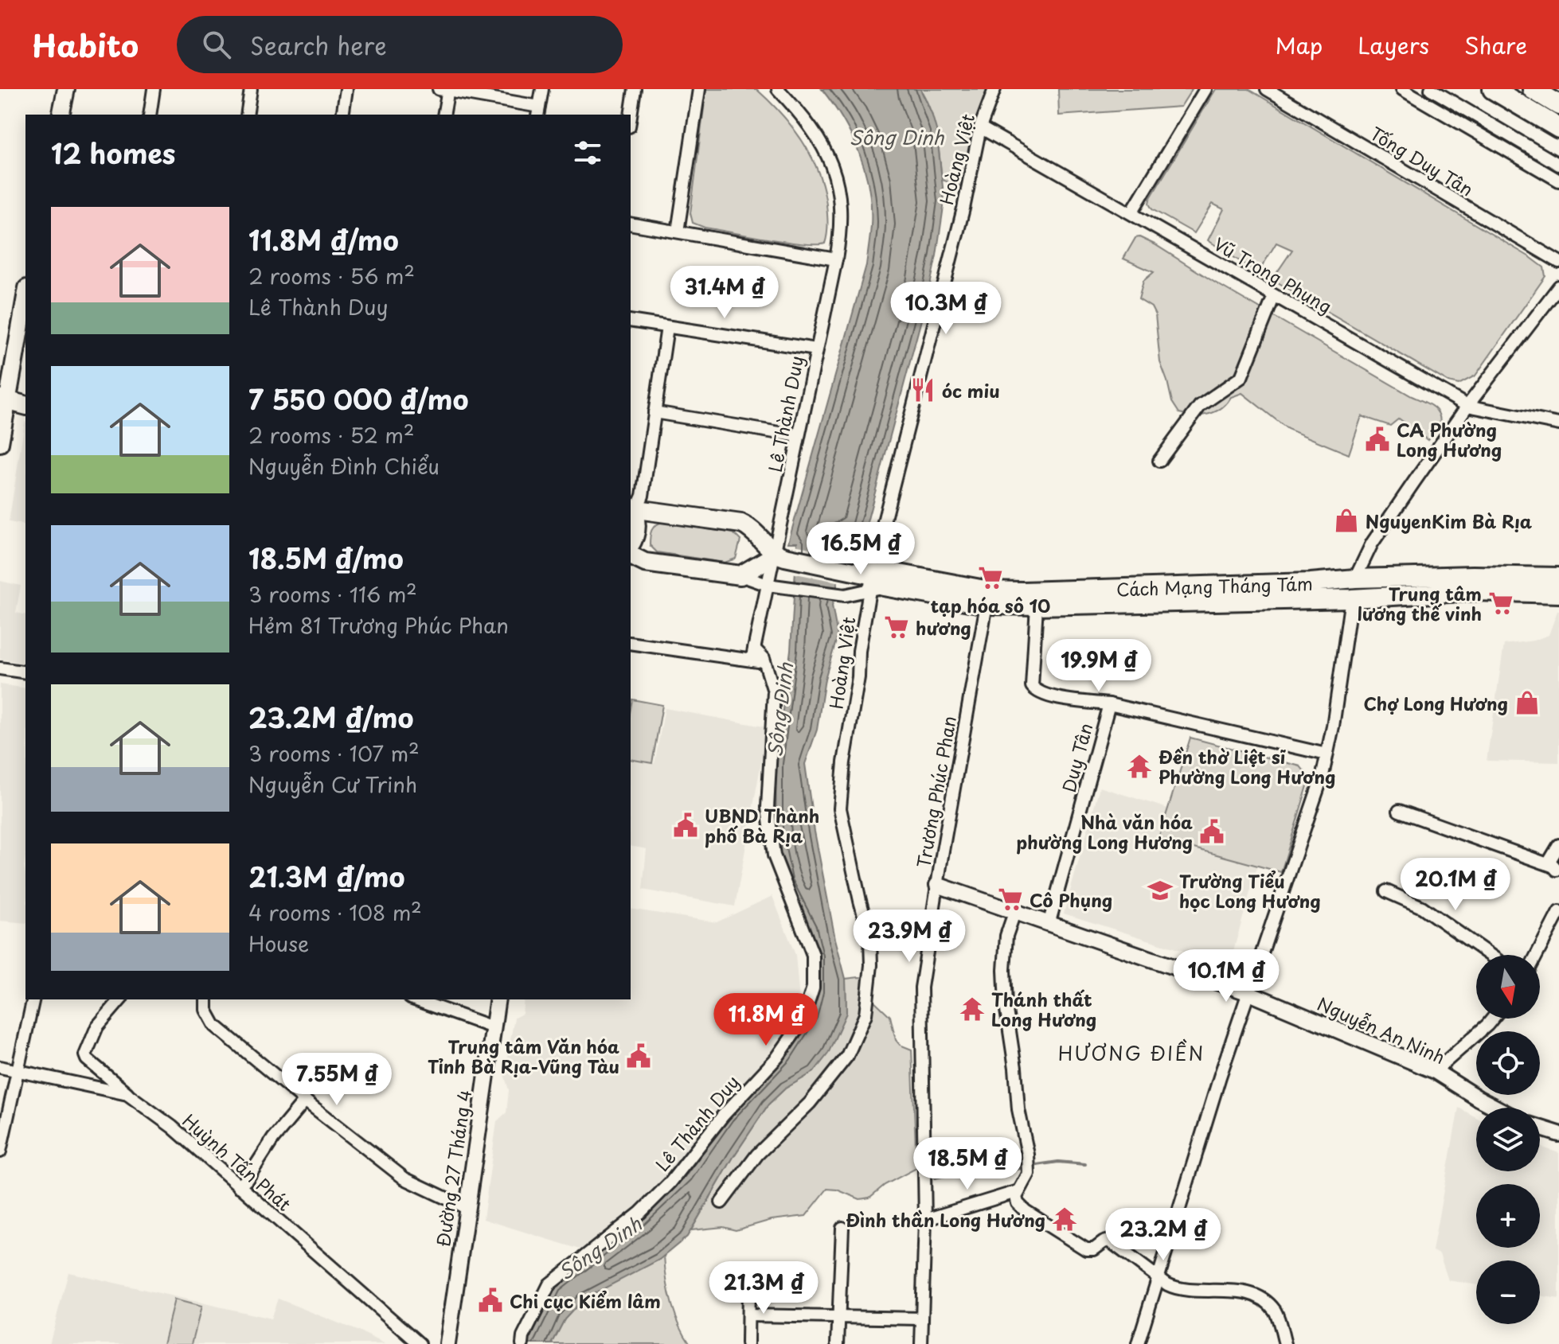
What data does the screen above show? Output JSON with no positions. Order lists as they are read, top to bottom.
{
  "streets": {
    "main road": ["Cách Mạng Tháng Tám"],
    "street": [
      "Hoàng Việt",
      "Tống Duy Tân",
      "Vũ Trọng Phụng",
      "Lê Thành Duy",
      "Duy Tân",
      "Trương Phúc Phan",
      "Nguyễn An Ninh",
      "Huỳnh Tấn Phát",
      "Đường 27 Tháng 4"
    ]
  },
  "crossings": [
    ["Hoàng Việt", "Vũ Trọng Phụng"],
    ["Hoàng Việt", "Cách Mạng Tháng Tám"],
    ["Lê Thành Duy", "Cách Mạng Tháng Tám"],
    ["Cách Mạng Tháng Tám", "Trương Phúc Phan"],
    ["Duy Tân", "Nguyễn An Ninh"],
    ["Trương Phúc Phan", "Nguyễn An Ninh"]
  ],
  "districts": ["HƯƠNG ĐIỀN"],
  "water": ["Sông Dinh"],
  "places": {
    "restaurant": ["óc miu"],
    "public building": [
      "CA Phường Long Hương",
      "UBND Thành phố Bà Rịa",
      "Nhà văn hóa phường Long Hương",
      "Trung tâm Văn hóa Tỉnh Bà Rịa-Vũng Tàu",
      "Chi cục Kiểm lâm"
    ],
    "shop": ["NguyenKim Bà Rịa", "Chợ Long Hương"],
    "supermarket": [
      "tạp hóa sô 10",
      "Trung tâm lương thế vinh",
      "hương",
      "Cô Phụng"
    ],
    "temple": ["Đền thờ Liệt sĩ Phường Long Hương", "Thánh thất Long Hương", "Đình thần Long Hương"],
    "school or university": ["Trường Tiểu học Long Hương"]
  },
  "north": "bottom",
  "page": {
    "header": "Habito",
    "search": "Search here",
    "nav": ["Map", "Layers", "Share"],
    "heading": "12 homes",
    "list": [
      {
        "name": "11.8M ₫/mo",
        "note": "2 rooms · 56 m² · Lê Thành Duy"
      },
      {
        "name": "7 550 000 ₫/mo",
        "note": "2 rooms · 52 m² · Nguyễn Đình Chiểu"
      },
      {
        "name": "18.5M ₫/mo",
        "note": "3 rooms · 116 m² · Hẻm 81 Trương Phúc Phan"
      },
      {
        "name": "23.2M ₫/mo",
        "note": "3 rooms · 107 m² · Nguyễn Cư Trinh"
      },
      {
        "name": "21.3M ₫/mo",
        "note": "4 rooms · 108 m² · House"
      }
    ],
    "price": [
      "31.4M ₫",
      "10.3M ₫",
      "16.5M ₫",
      "19.9M ₫",
      "20.1M ₫",
      "23.9M ₫",
      "10.1M ₫",
      "11.8M ₫",
      "7.55M ₫",
      "18.5M ₫",
      "23.2M ₫",
      "21.3M ₫"
    ],
    "map_buttons": ["+", "−"]
  }
}
